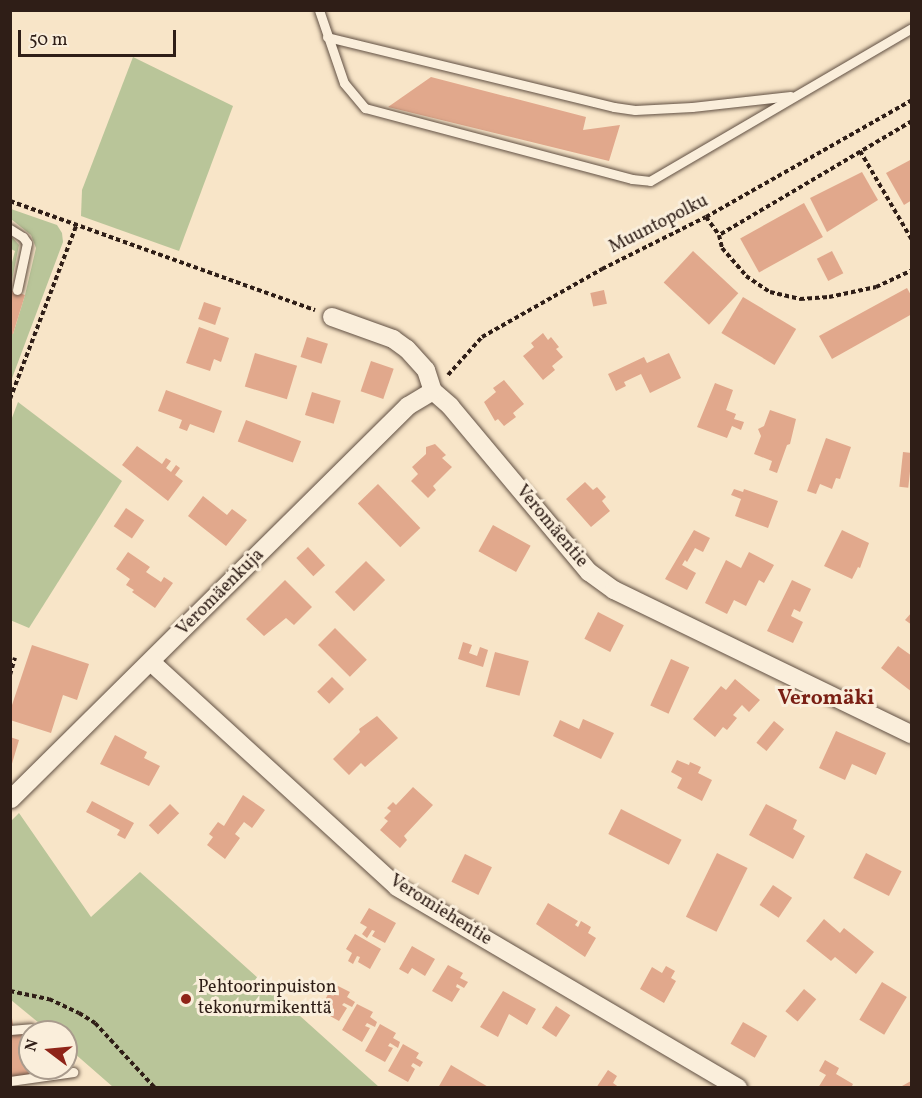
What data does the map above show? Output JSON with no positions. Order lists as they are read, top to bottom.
{
  "streets": {
    "street": ["Veromäentie", "Veromäenkuja", "Veromiehentie"],
    "path": ["Muuntopolku"]
  },
  "crossings": [
    ["Muuntopolku", "Veromäentie"],
    ["Muuntopolku", "Veromäenkuja"],
    ["Veromäentie", "Veromäenkuja"],
    ["Veromäenkuja", "Veromiehentie"]
  ],
  "districts": ["Veromäki"],
  "places": ["Pehtoorinpuiston tekonurmikenttä"],
  "scale_bar": "50 m",
  "north": "left"
}
